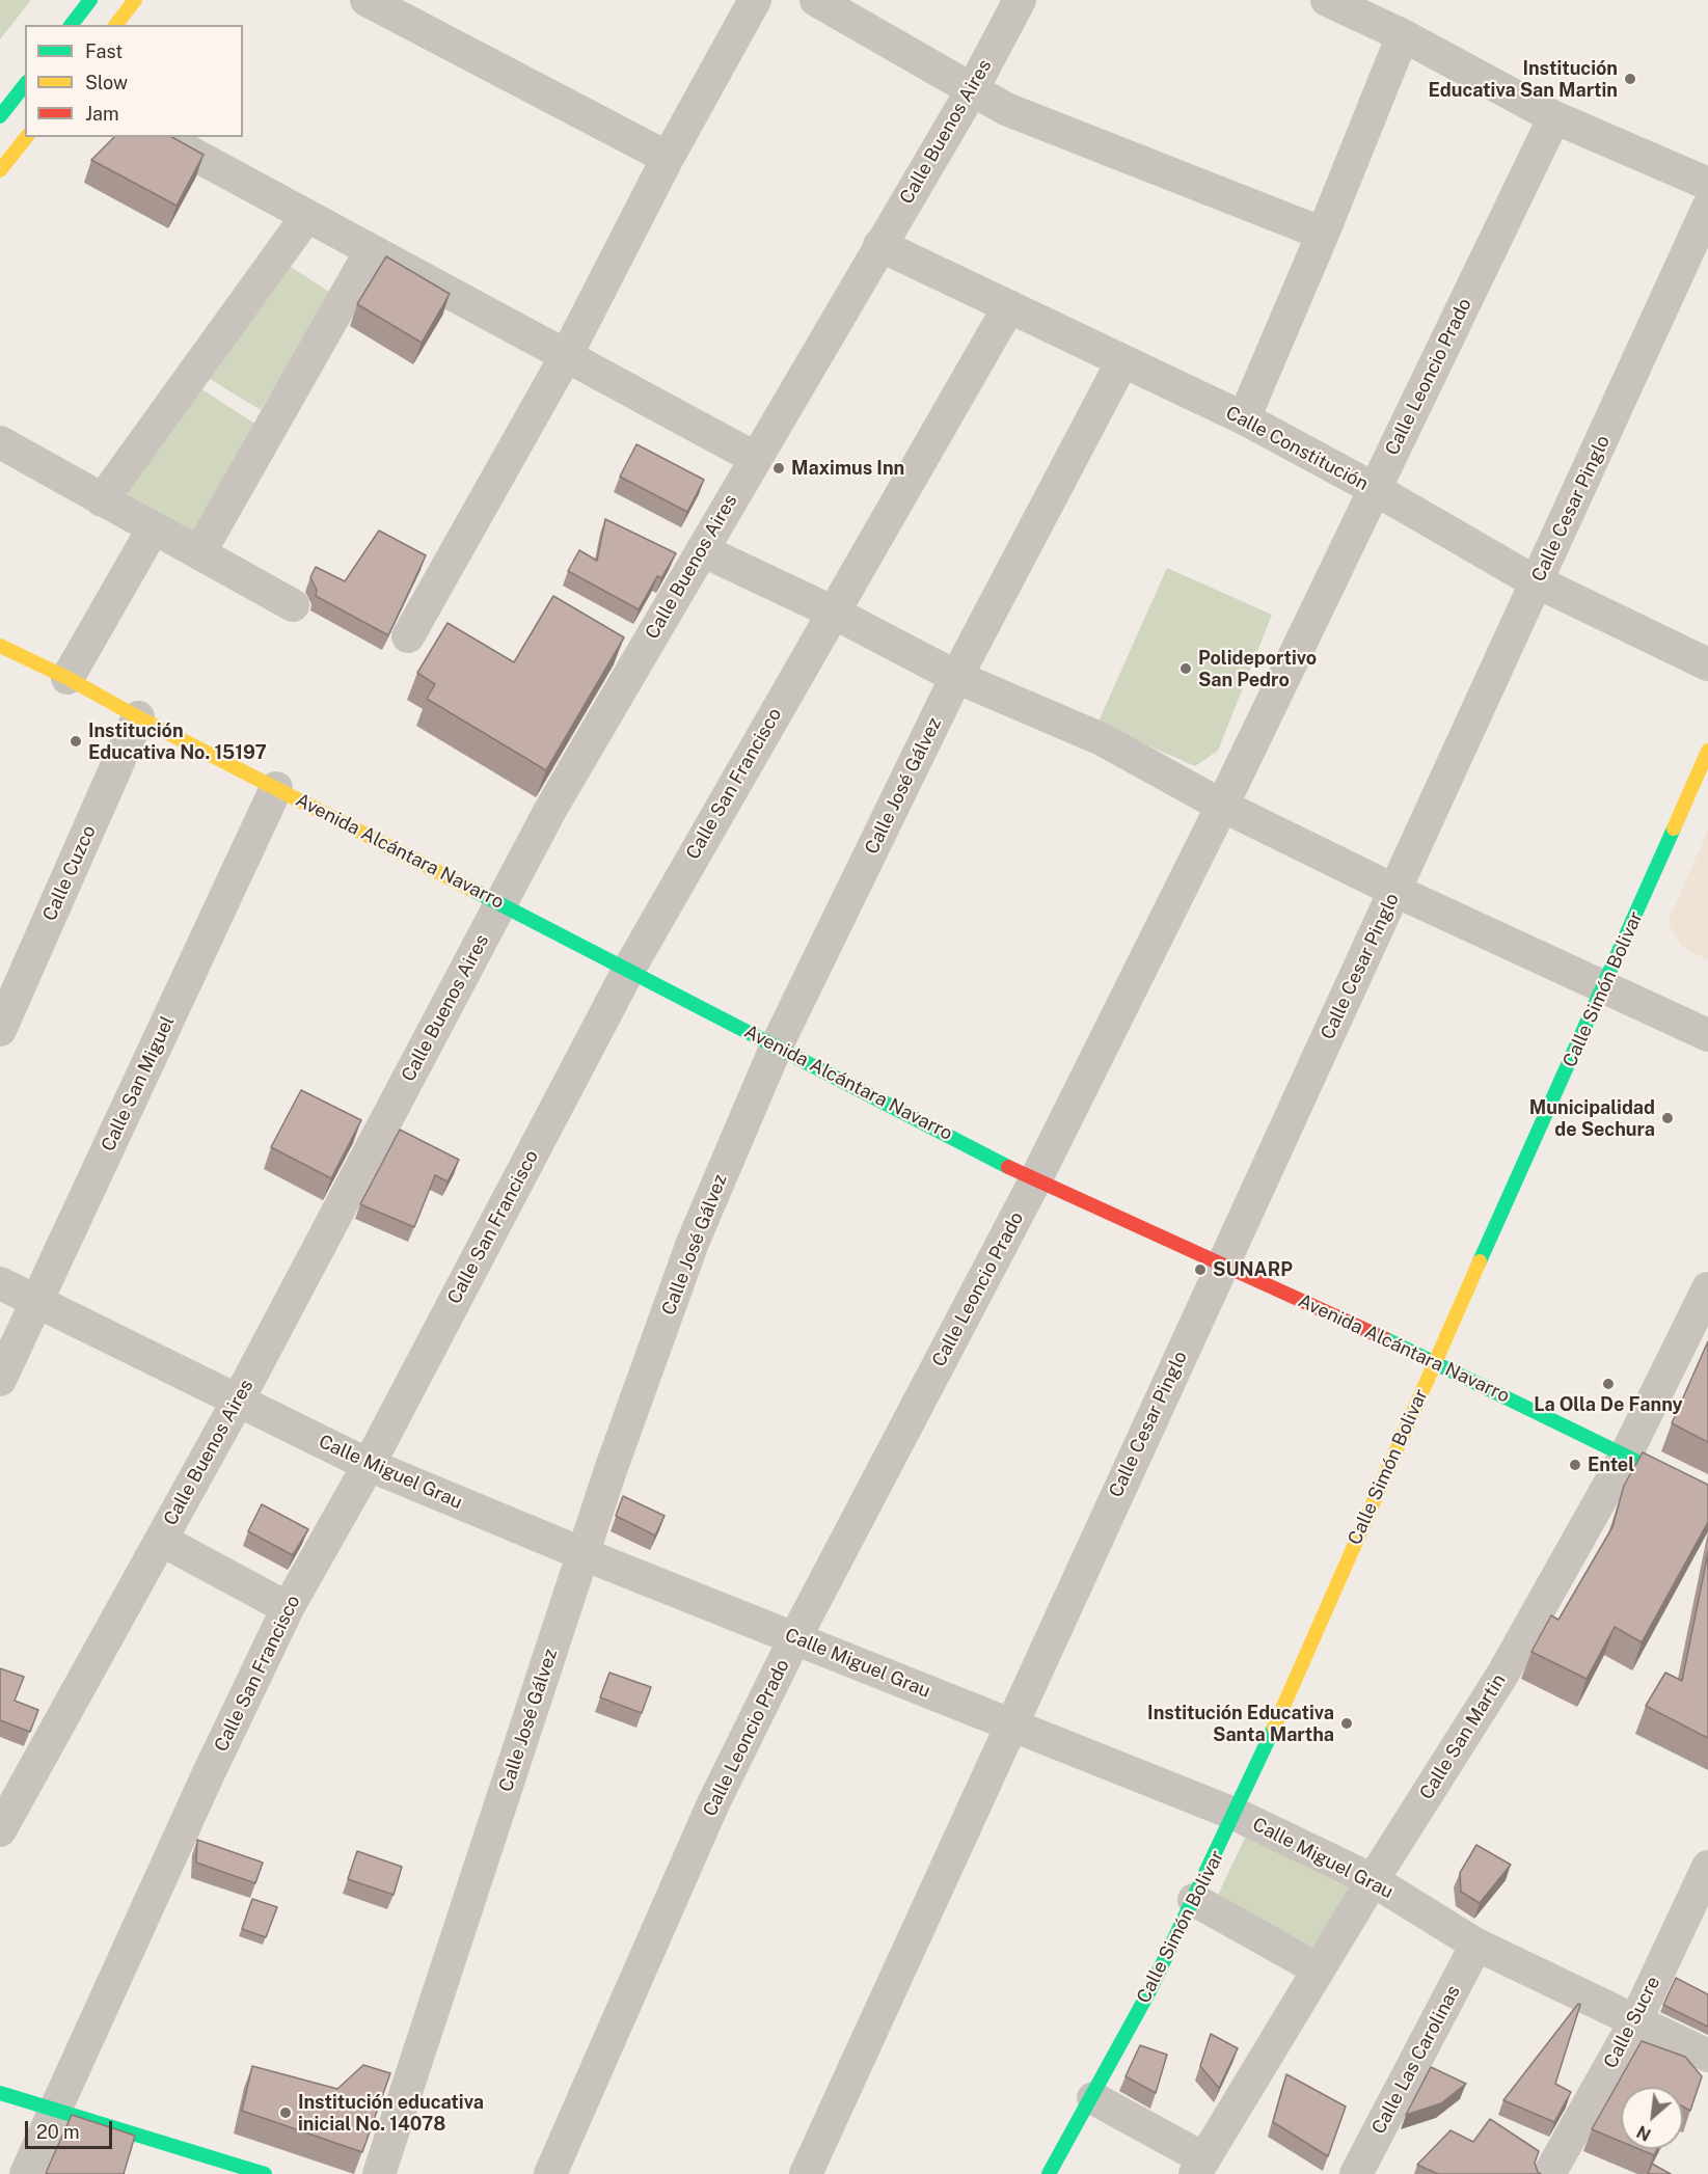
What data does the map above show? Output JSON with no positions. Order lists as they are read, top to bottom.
{
  "streets": {
    "street": [
      "Calle Buenos Aires",
      "Calle Leoncio Prado",
      "Calle Constitución",
      "Calle Cesar Pinglo",
      "Calle San Francisco",
      "Calle José Gálvez",
      "Avenida Alcántara Navarro",
      "Calle Cuzco",
      "Calle Simón Bolivar",
      "Calle San Miguel",
      "Calle Miguel Grau",
      "Calle San Martin",
      "Calle Sucre",
      "Calle Las Carolinas"
    ]
  },
  "crossings": [
    ["Calle Buenos Aires", "Calle Constitución"],
    ["Calle Buenos Aires", "Avenida Alcántara Navarro"],
    ["Calle Buenos Aires", "Calle Miguel Grau"],
    ["Calle Leoncio Prado", "Calle Constitución"],
    ["Calle Leoncio Prado", "Avenida Alcántara Navarro"],
    ["Calle Leoncio Prado", "Calle Miguel Grau"],
    ["Calle Constitución", "Calle Cesar Pinglo"],
    ["Calle Constitución", "Calle San Francisco"],
    ["Calle Constitución", "Calle José Gálvez"],
    ["Calle Cesar Pinglo", "Avenida Alcántara Navarro"],
    ["Calle Cesar Pinglo", "Calle Miguel Grau"],
    ["Calle San Francisco", "Avenida Alcántara Navarro"],
    ["Calle San Francisco", "Calle Miguel Grau"],
    ["Calle José Gálvez", "Avenida Alcántara Navarro"],
    ["Calle José Gálvez", "Calle Miguel Grau"],
    ["Avenida Alcántara Navarro", "Calle Cuzco"],
    ["Avenida Alcántara Navarro", "Calle Simón Bolivar"],
    ["Avenida Alcántara Navarro", "Calle San Miguel"],
    ["Avenida Alcántara Navarro", "Calle San Martin"],
    ["Calle Simón Bolivar", "Calle Miguel Grau"],
    ["Calle San Miguel", "Calle Miguel Grau"],
    ["Calle Miguel Grau", "Calle San Martin"],
    ["Calle Miguel Grau", "Calle Sucre"],
    ["Calle Miguel Grau", "Calle Las Carolinas"]
  ],
  "places": [
    "Institución Educativa San Martin",
    "Maximus Inn",
    "Polideportivo San Pedro",
    "Institución Educativa No. 15197",
    "Municipalidad de Sechura",
    "SUNARP",
    "La Olla De Fanny",
    "Entel",
    "Institución Educativa Santa Martha",
    "Institución educativa inicial No. 14078"
  ],
  "legend": ["Fast", "Slow", "Jam"],
  "scale_bar": "20 m",
  "north": "bottom left"
}
